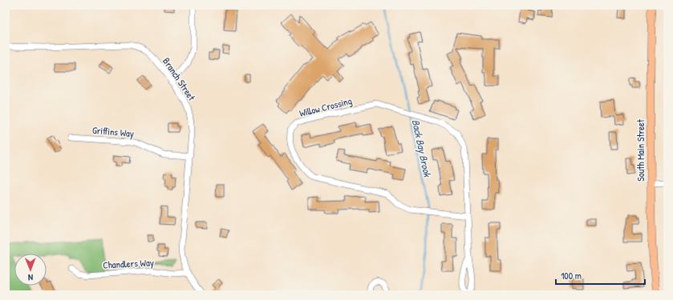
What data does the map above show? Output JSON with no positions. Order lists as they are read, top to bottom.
{
  "streets": {
    "main road": ["South Main Street"],
    "street": [
      "Branch Street",
      "Willow Crossing",
      "Griffins Way",
      "Chandlers Way"
    ]
  },
  "crossings": [
    ["Branch Street", "Griffins Way"],
    ["Branch Street", "Chandlers Way"]
  ],
  "water": ["Back Bay Brook"],
  "scale_bar": "100 m",
  "north": "bottom"
}
